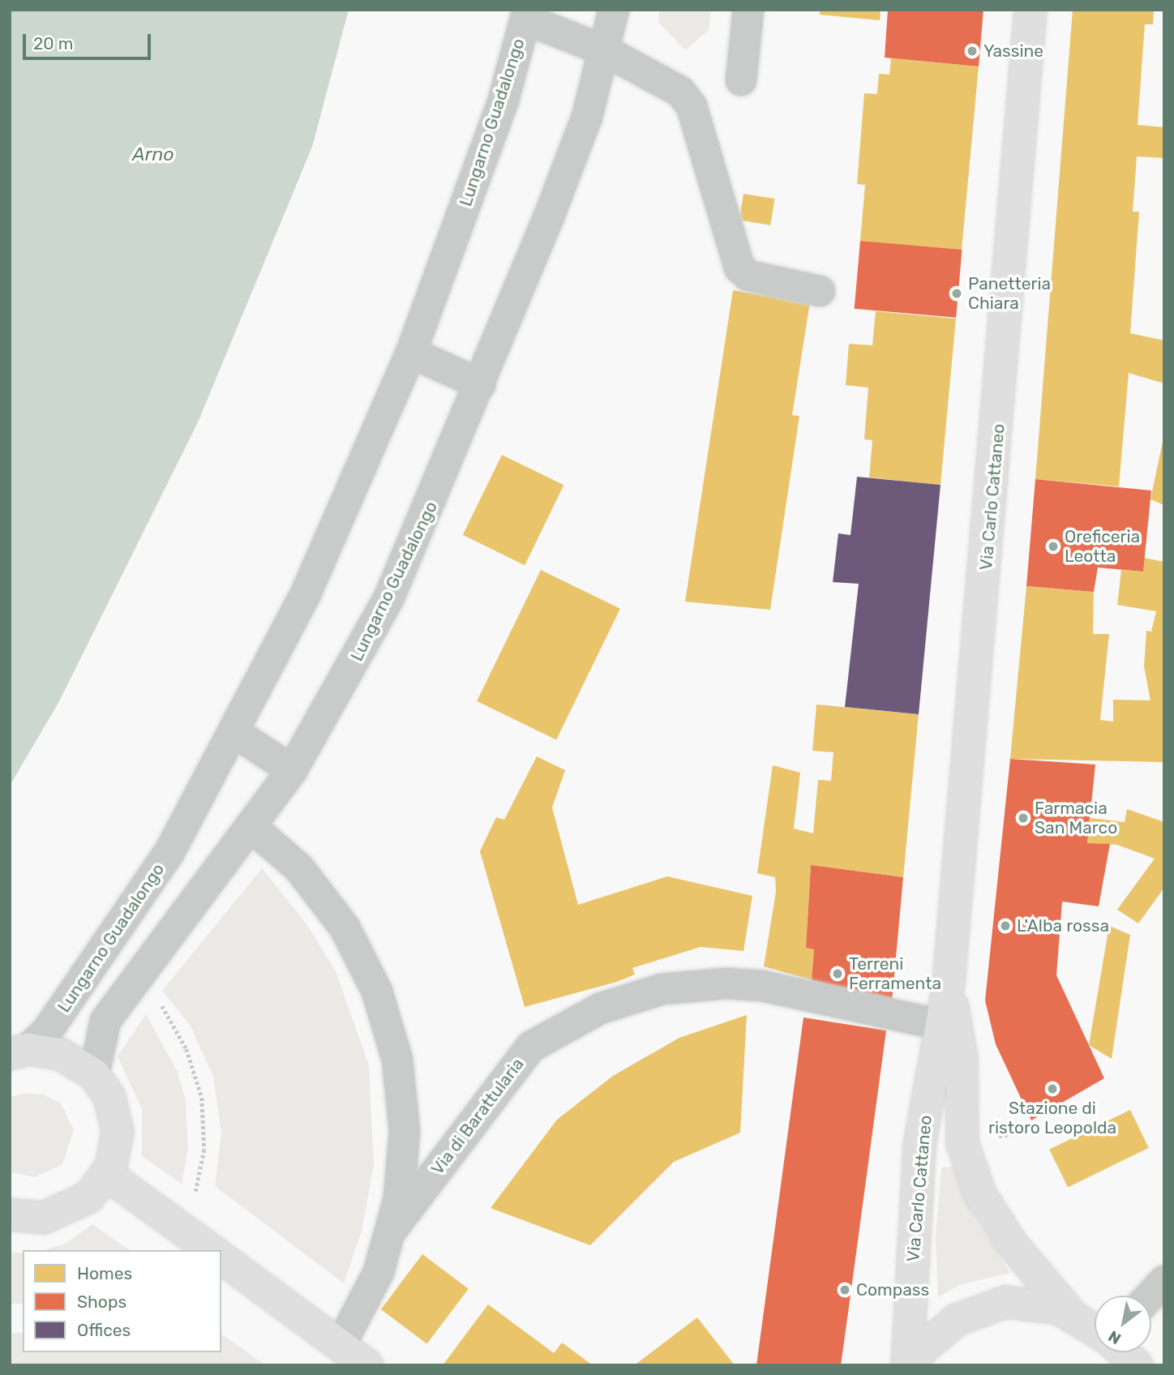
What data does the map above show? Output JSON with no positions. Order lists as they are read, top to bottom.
{
  "streets": {
    "main road": ["Via Carlo Cattaneo"],
    "street": ["Lungarno Guadalongo", "Via di Barattularia"]
  },
  "crossings": [
    ["Via Carlo Cattaneo", "Via di Barattularia"]
  ],
  "water": ["Arno"],
  "places": [
    "Yassine",
    "Panetteria Chiara",
    "Oreficeria Leotta",
    "Farmacia San Marco",
    "L'Alba rossa",
    "Terreni Ferramenta",
    "Stazione di ristoro Leopolda",
    "Compass"
  ],
  "legend": ["Homes", "Shops", "Offices"],
  "scale_bar": "20 m",
  "north": "bottom left"
}
